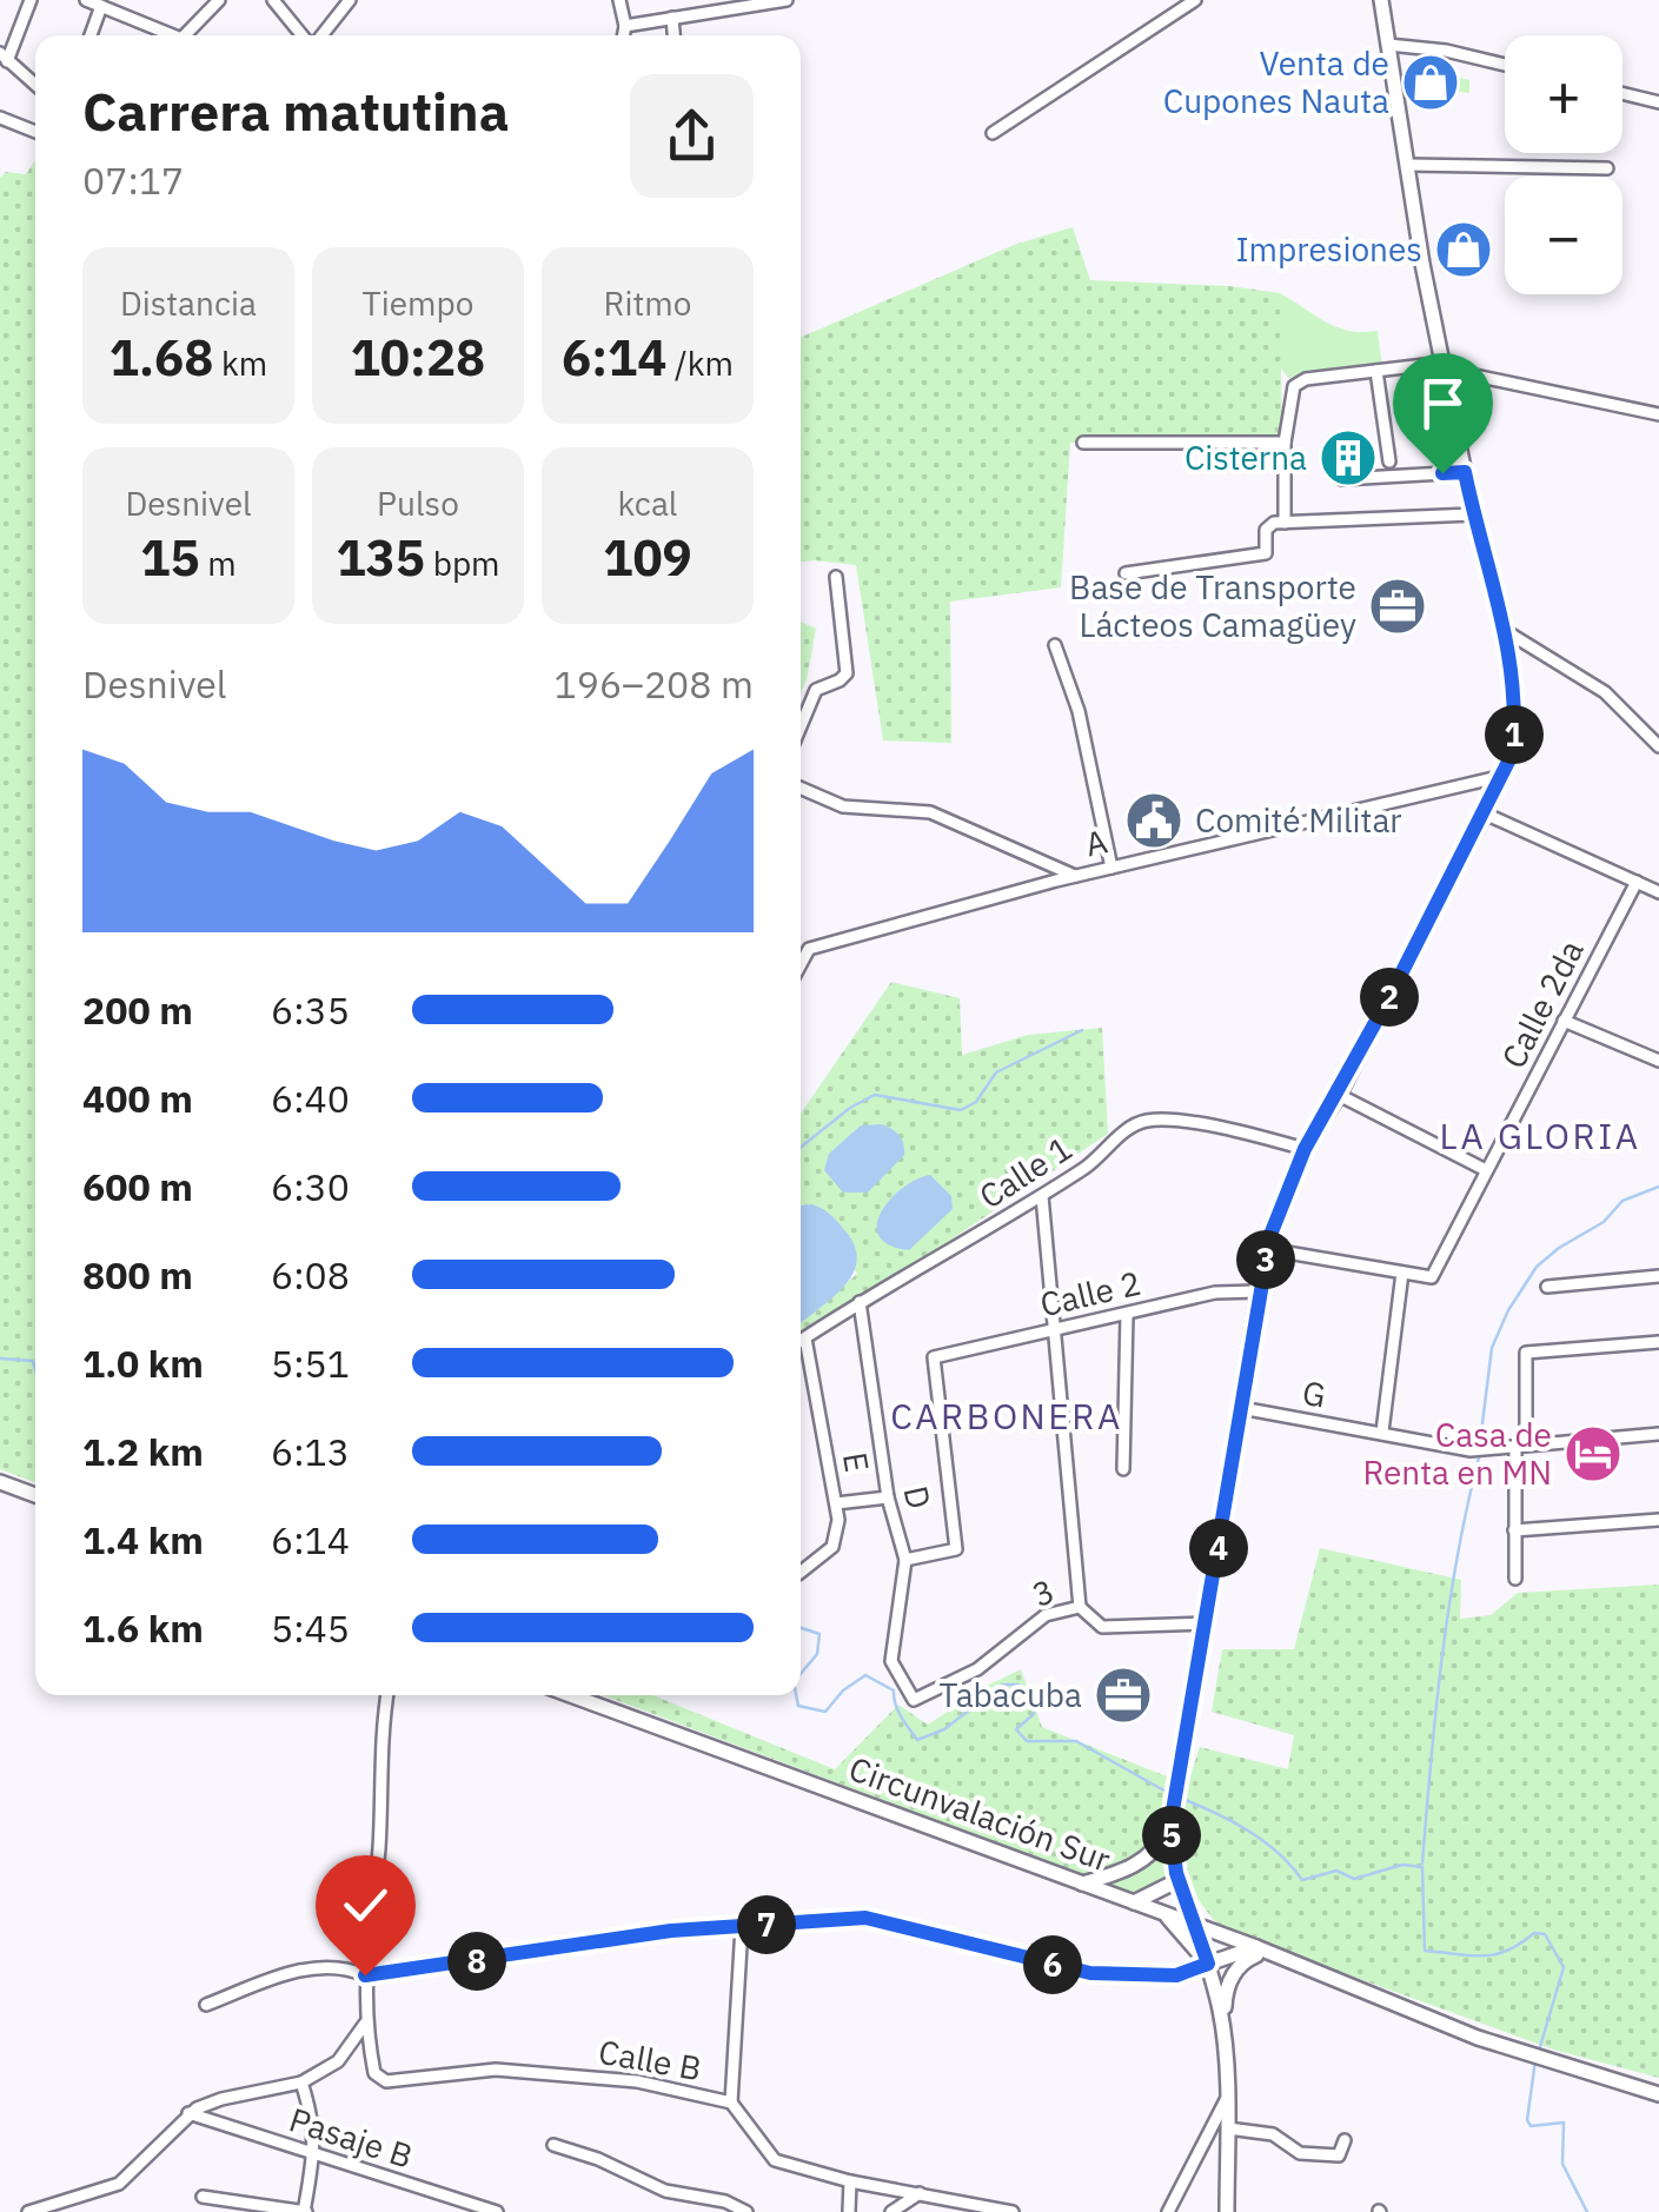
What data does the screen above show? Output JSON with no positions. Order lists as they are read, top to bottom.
{
  "streets": {
    "main road": ["Circunvalación Sur"],
    "street": [
      "A",
      "Calle 2da",
      "Calle 1",
      "Calle 2",
      "G",
      "E",
      "D",
      "3",
      "Calle B",
      "Pasaje B"
    ]
  },
  "crossings": [
    ["Calle 1", "E"],
    ["Calle 1", "D"],
    ["Calle 2", "D"],
    ["D", "3"]
  ],
  "districts": ["LA GLORIA", "CARBONERA"],
  "places": {
    "shop": ["Venta de Cupones Nauta", "Impresiones"],
    "building": ["Cisterna"],
    "office": ["Base de Transporte Lácteos Camagüey", "Tabacuba"],
    "public building": ["Comité Militar"],
    "hotel": ["Casa de Renta en MN"]
  },
  "page": {
    "map_buttons": ["+", "−"],
    "heading": ["Carrera matutina", "07:17"],
    "stats": [
      ["Distancia", "1.68 km"],
      ["Tiempo", "10:28"],
      ["Ritmo", "6:14 /km"],
      ["Desnivel", "15 m"],
      ["Pulso", "135 bpm"],
      ["kcal", "109"]
    ],
    "chart": ["Desnivel", "196–208 m"],
    "pins": [
      "1",
      "2",
      "3",
      "4",
      "5",
      "7",
      "8",
      "6"
    ],
    "list": [
      {
        "name": "200 m",
        "note": "6:35"
      },
      {
        "name": "400 m",
        "note": "6:40"
      },
      {
        "name": "600 m",
        "note": "6:30"
      },
      {
        "name": "800 m",
        "note": "6:08"
      },
      {
        "name": "1.0 km",
        "note": "5:51"
      },
      {
        "name": "1.2 km",
        "note": "6:13"
      },
      {
        "name": "1.4 km",
        "note": "6:14"
      },
      {
        "name": "1.6 km",
        "note": "5:45"
      }
    ]
  }
}
